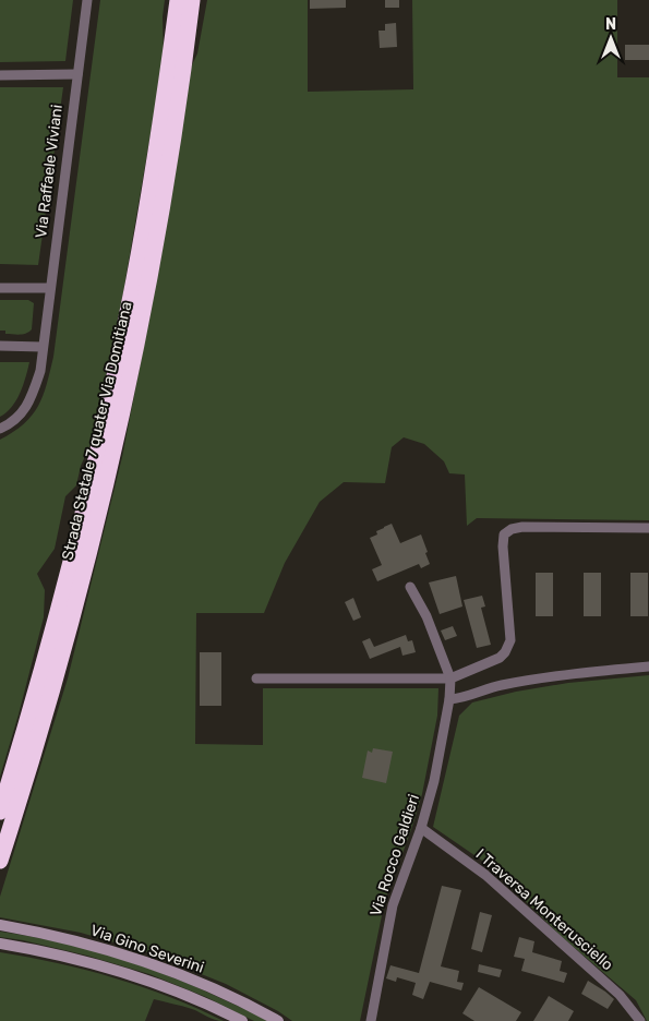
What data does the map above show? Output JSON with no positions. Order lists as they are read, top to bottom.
{
  "streets": {
    "highway": ["Strada Statale 7 quater Via Domitiana"],
    "street": [
      "Via Raffaele Viviani",
      "Via Rocco Galdieri",
      "I Traversa Monterusciello",
      "Via Gino Severini"
    ]
  },
  "crossings": [
    ["Via Rocco Galdieri", "I Traversa Monterusciello"]
  ],
  "north": "top"
}
